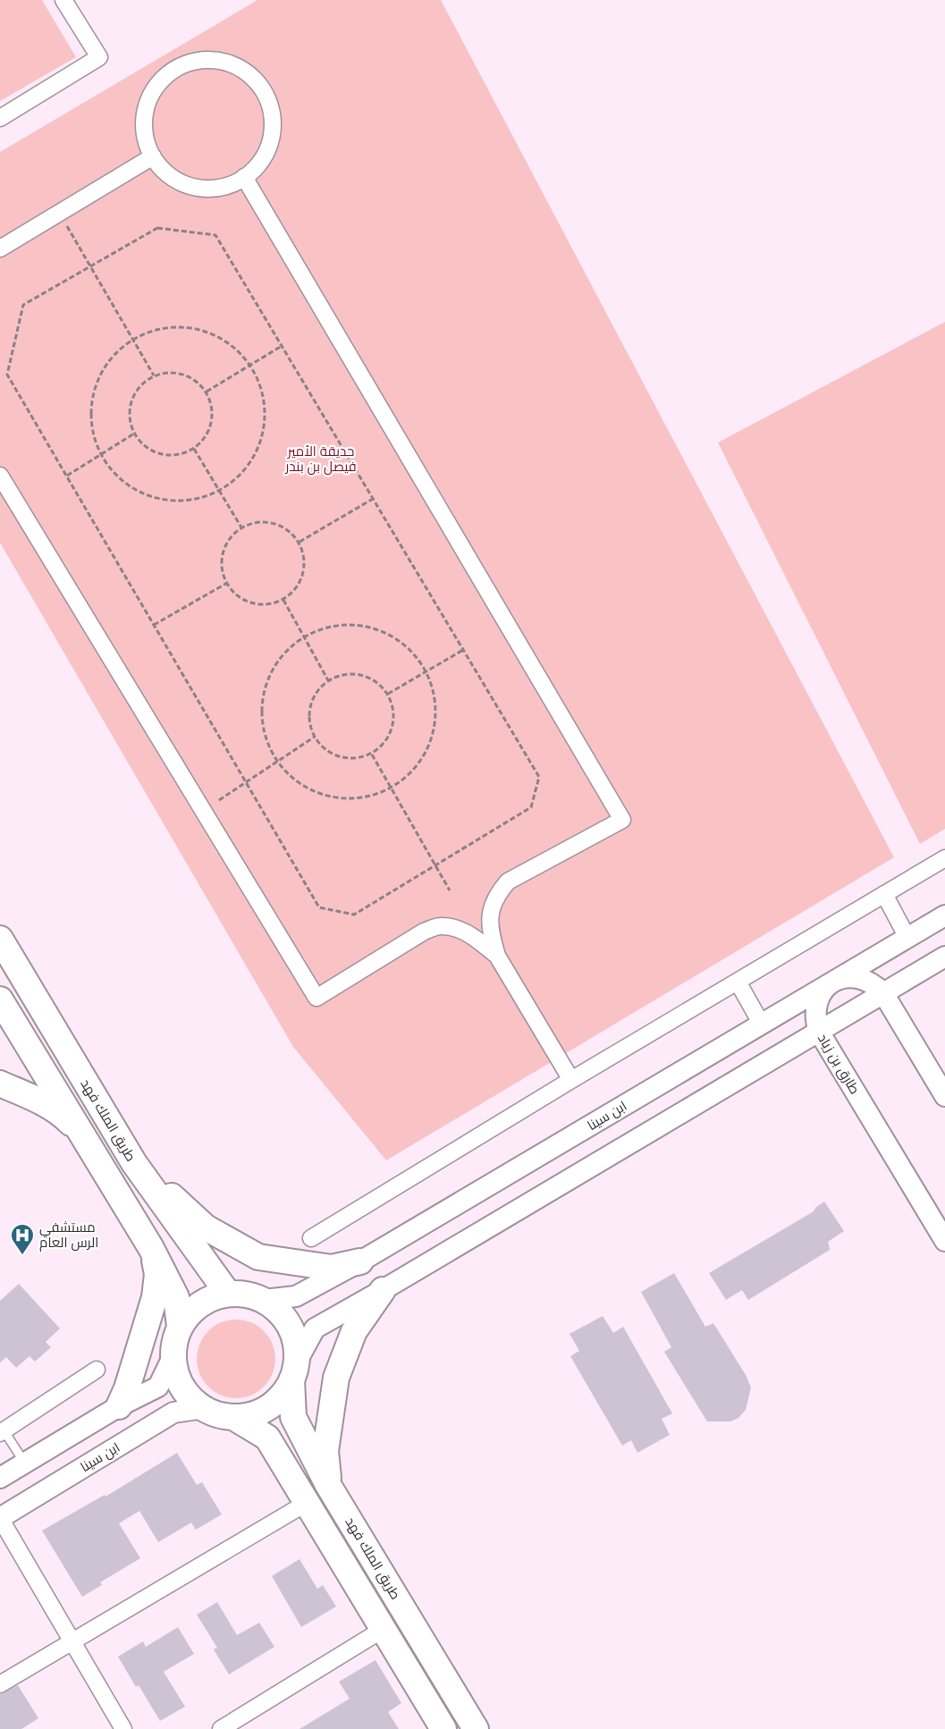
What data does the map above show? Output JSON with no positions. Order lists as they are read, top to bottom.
{
  "streets": {
    "main road": ["طريق الملك فهد"],
    "street": ["طارق بن زياد", "ابن سينا"]
  },
  "crossings": [
    ["طارق بن زياد", "ابن سينا"],
    ["ابن سينا", "طريق الملك فهد"]
  ],
  "parks": ["حديقة الأمير فيصل بن بندر"],
  "places": {
    "hospital": ["مستشفي الرس العام"]
  }
}
